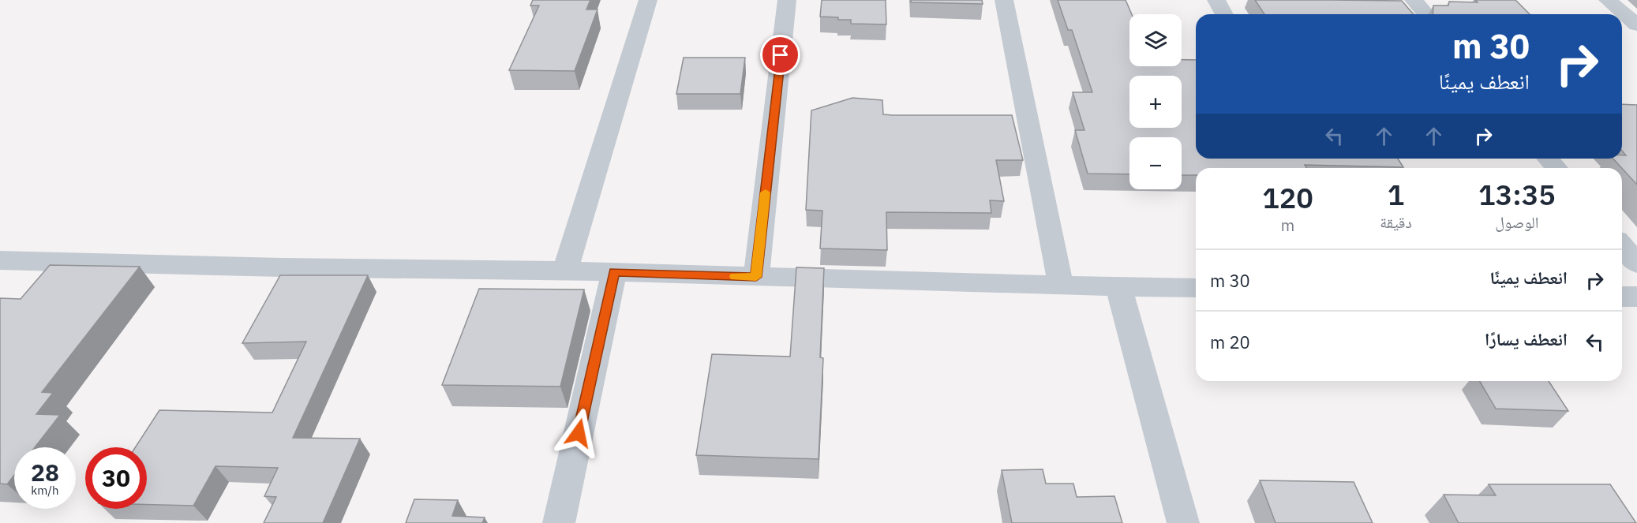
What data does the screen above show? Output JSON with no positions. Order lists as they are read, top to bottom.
{
  "page": {
    "map_buttons": ["+", "−"],
    "turn": ["30 m", "انعطف يمينًا"],
    "eta": [
      "13:35",
      "الوصول",
      "1",
      "دقيقة",
      "120",
      "m"
    ],
    "list": [
      {
        "name": "انعطف يمينًا",
        "value": "30 m"
      },
      {
        "name": "انعطف يسارًا",
        "value": "20 m"
      }
    ],
    "speed": "28 km/h",
    "limit": "30"
  }
}
